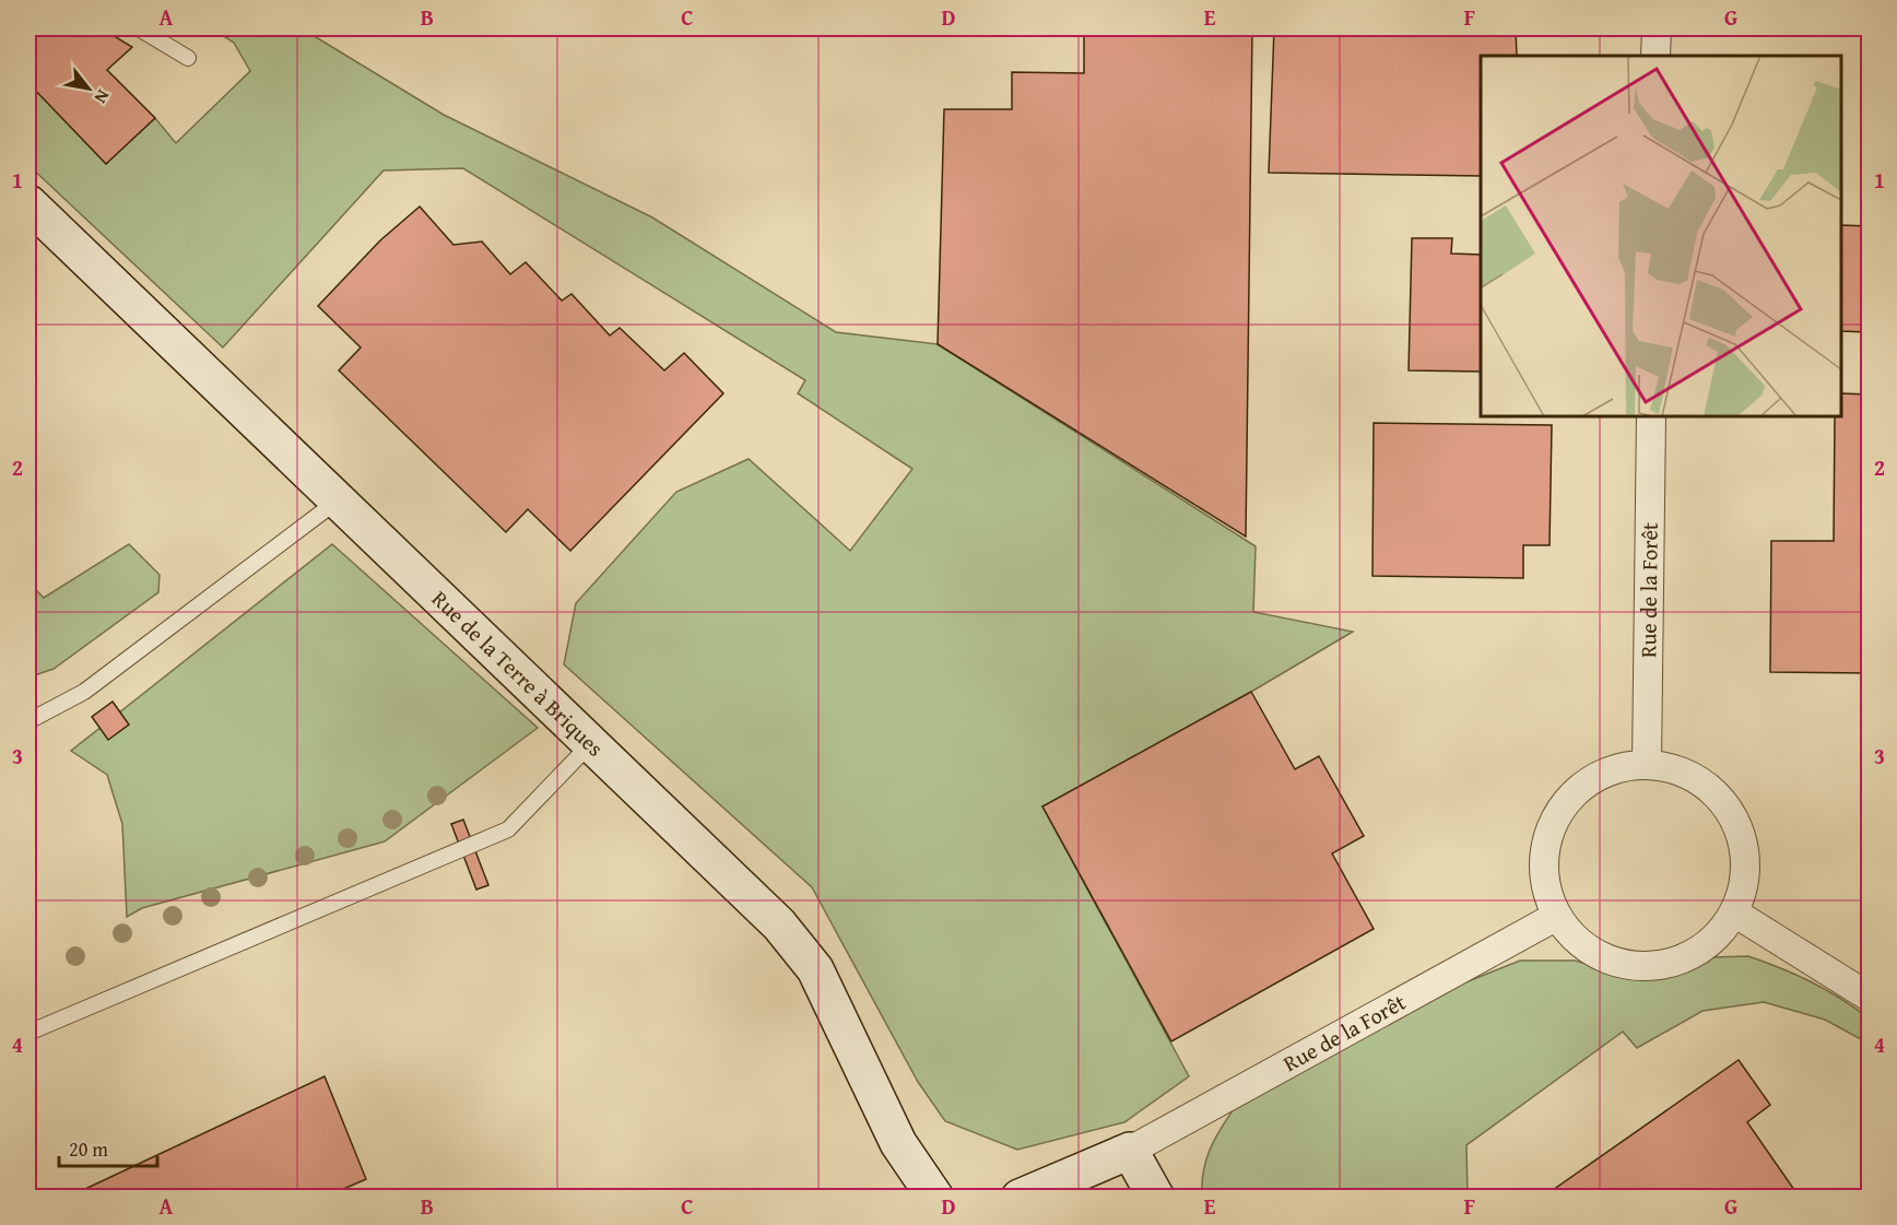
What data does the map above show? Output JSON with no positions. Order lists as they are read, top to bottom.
{
  "streets": {
    "main road": ["Rue de la Terre à Briques"],
    "street": ["Rue de la Forêt"]
  },
  "scale_bar": "20 m",
  "north": "bottom right",
  "grid": {
    "columns": [
      "A",
      "B",
      "C",
      "D",
      "E",
      "F",
      "G"
    ],
    "rows": [
      "1",
      "2",
      "3",
      "4"
    ]
  }
}
